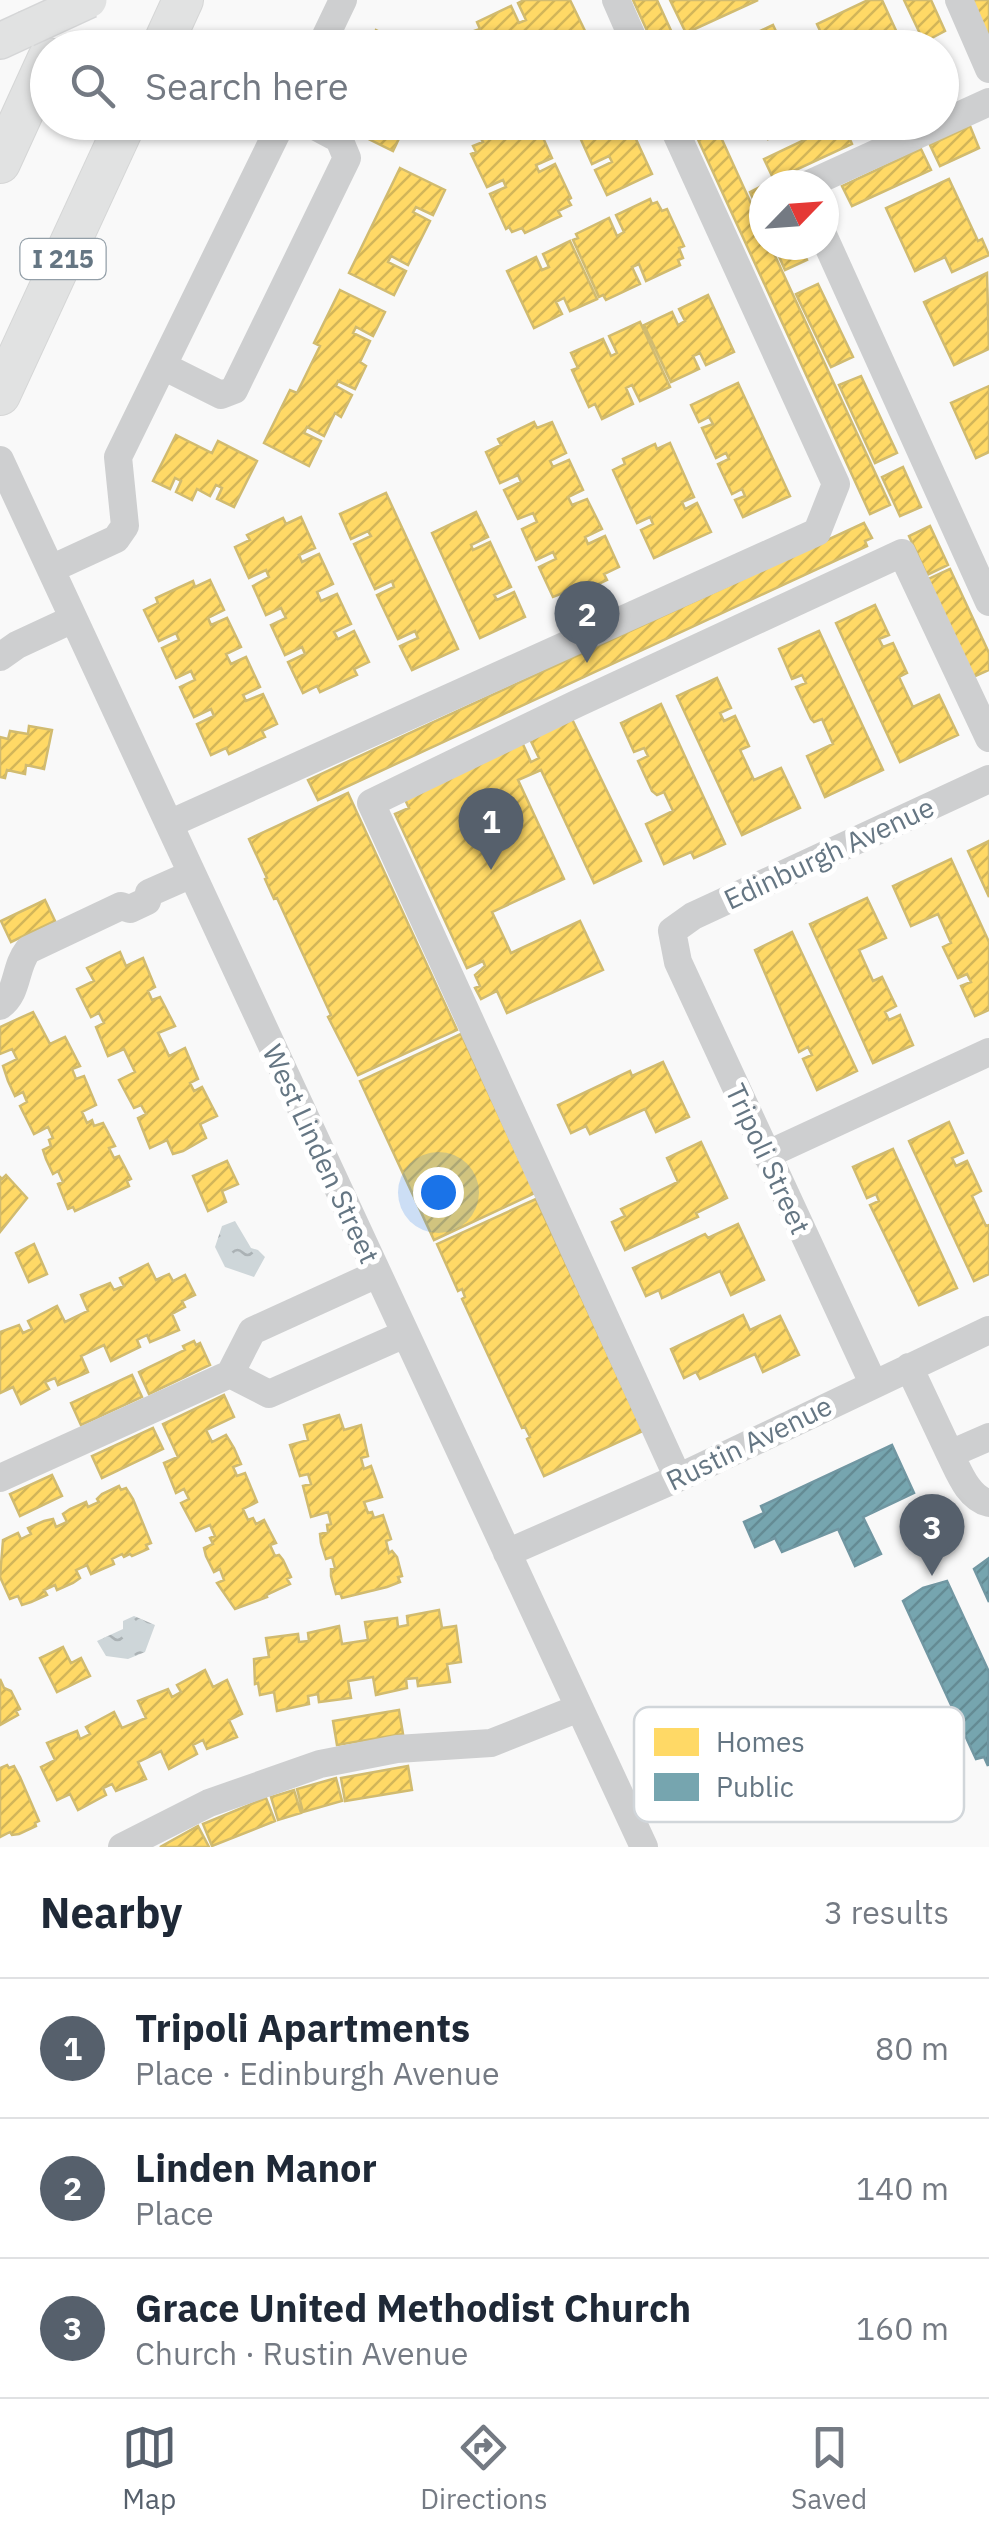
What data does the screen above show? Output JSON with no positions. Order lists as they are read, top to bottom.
{
  "streets": {
    "highway": ["I 215"],
    "street": [
      "Edinburgh Avenue",
      "West Linden Street",
      "Tripoli Street",
      "Rustin Avenue"
    ]
  },
  "crossings": [
    ["Edinburgh Avenue", "Tripoli Street"],
    ["West Linden Street", "Rustin Avenue"],
    ["Tripoli Street", "Rustin Avenue"]
  ],
  "legend": ["Homes", "Public"],
  "north": "top right",
  "page": {
    "search": "Search here",
    "pins": ["2", "1", "3"],
    "heading": ["Nearby", "3 results"],
    "list": [
      {
        "mark": "1",
        "name": "Tripoli Apartments",
        "note": "Place · Edinburgh Avenue",
        "value": "80 m"
      },
      {
        "mark": "2",
        "name": "Linden Manor",
        "note": "Place",
        "value": "140 m"
      },
      {
        "mark": "3",
        "name": "Grace United Methodist Church",
        "note": "Church · Rustin Avenue",
        "value": "160 m"
      }
    ],
    "nav": ["Map", "Directions", "Saved"]
  }
}
